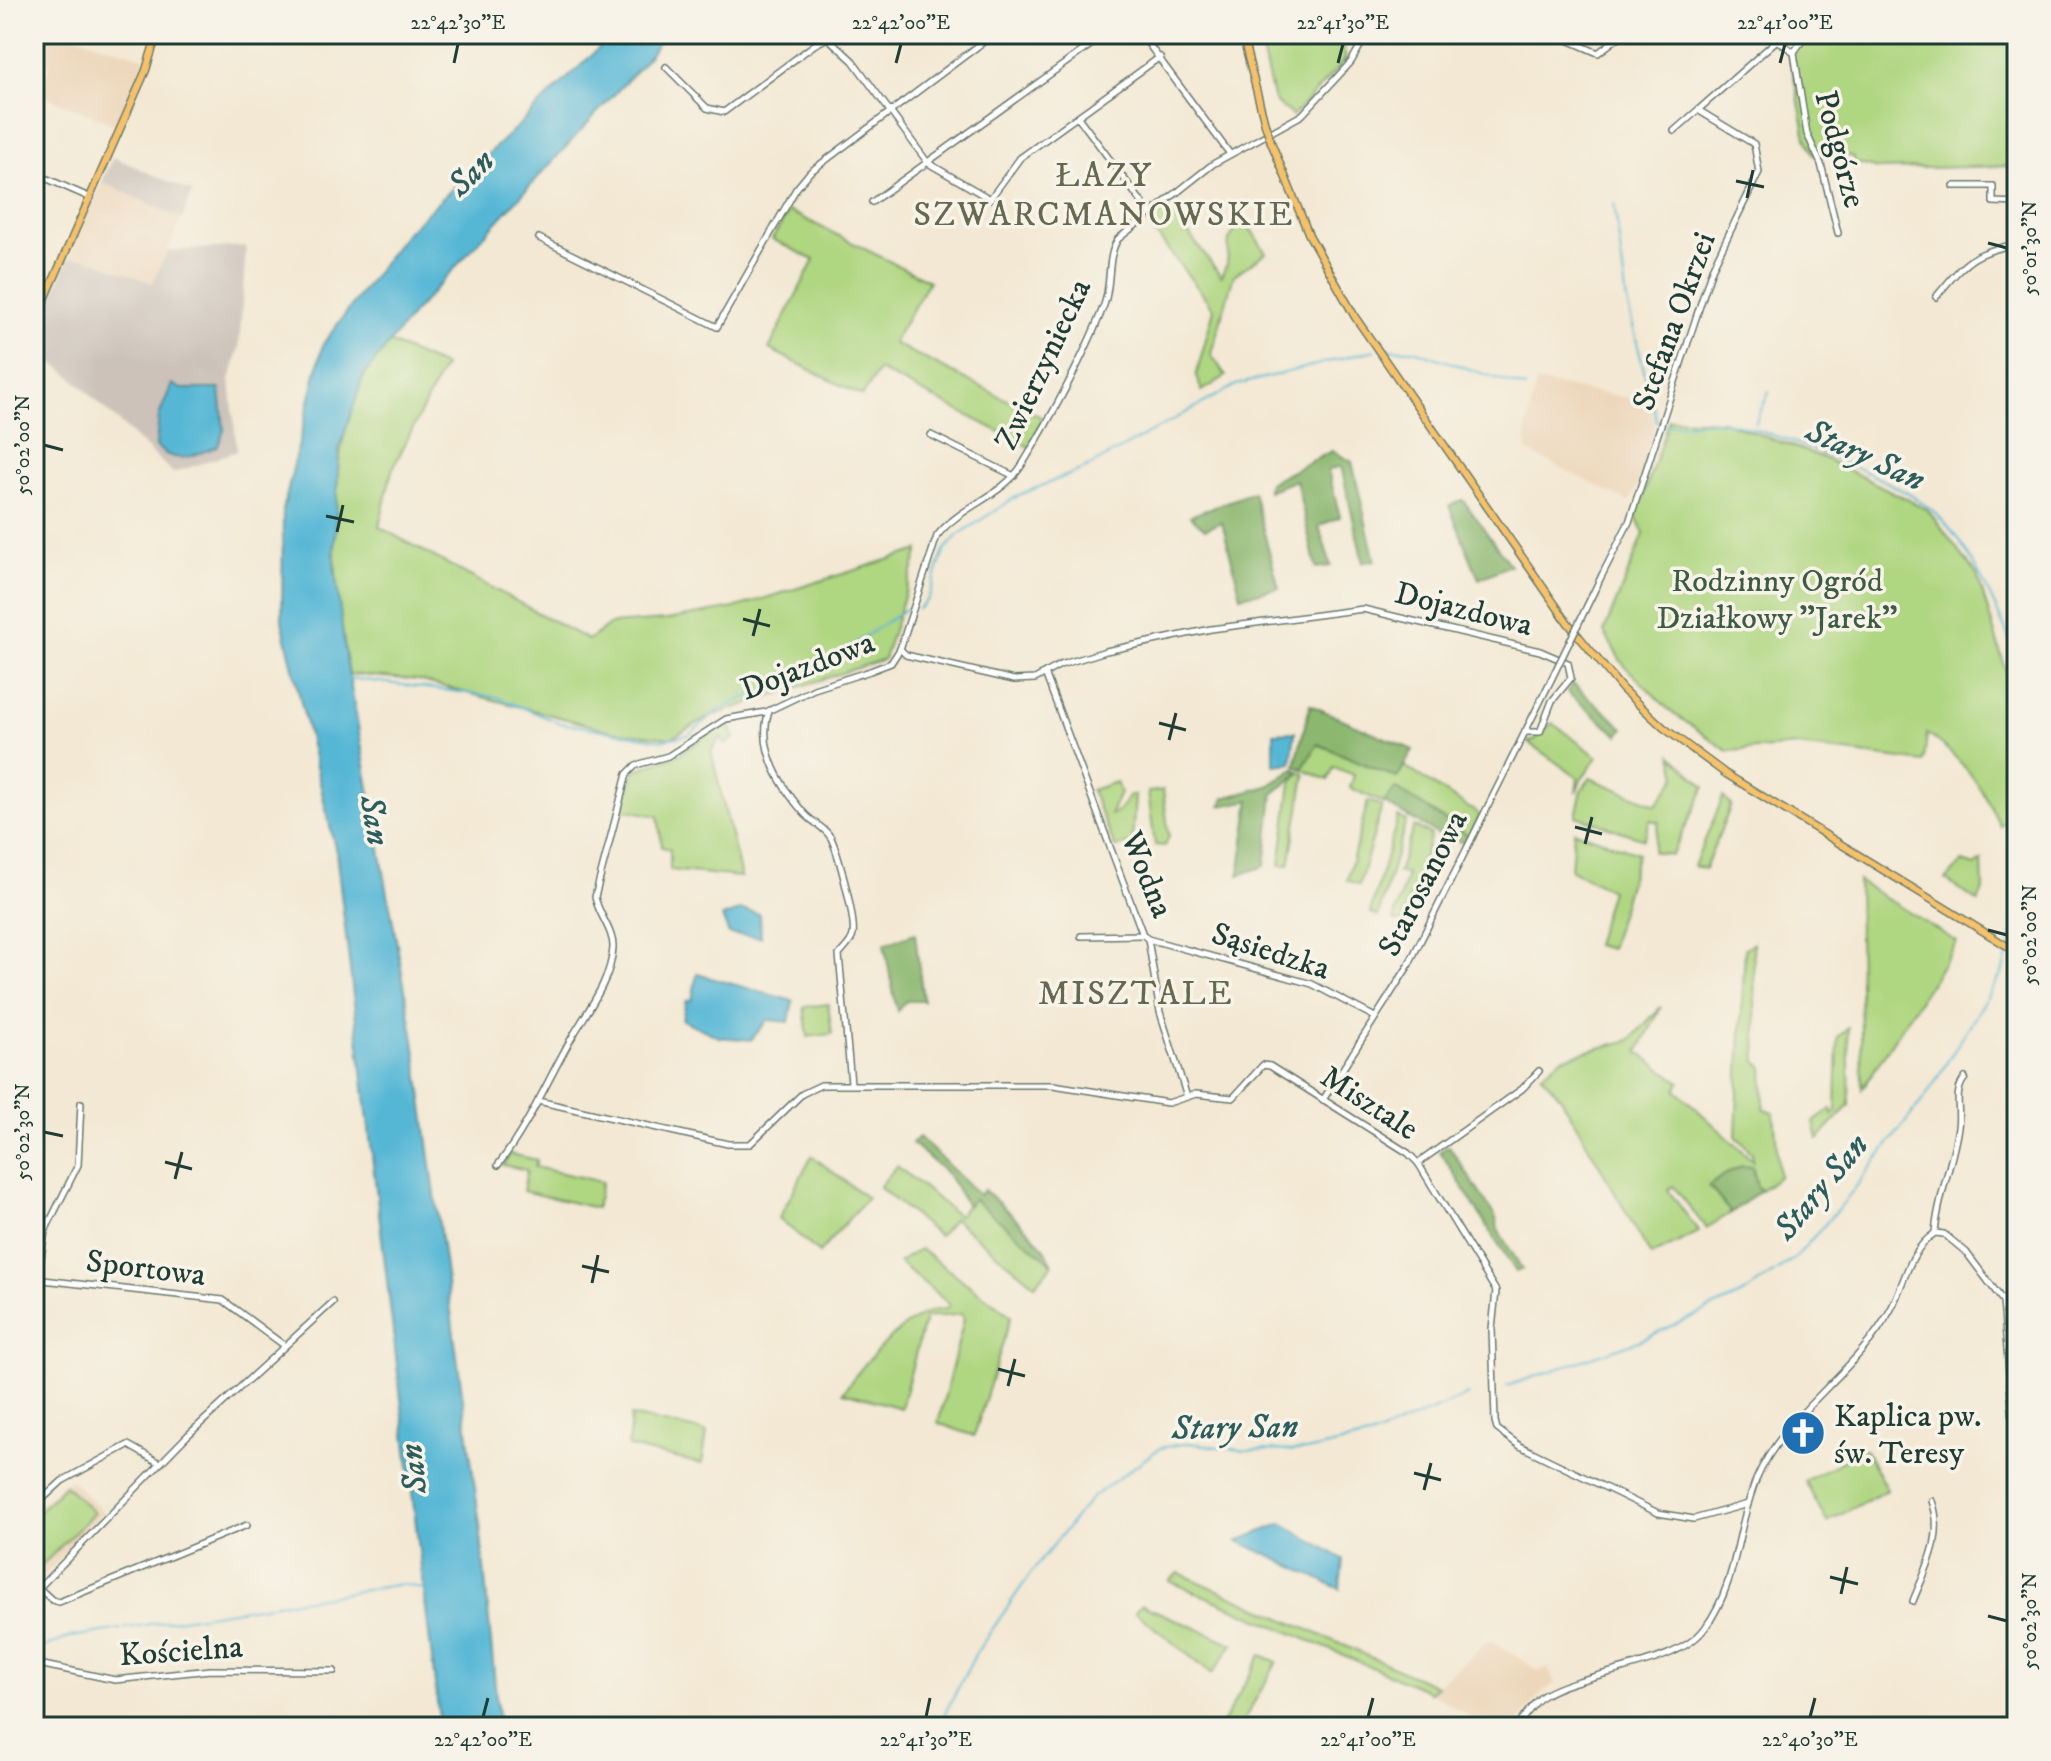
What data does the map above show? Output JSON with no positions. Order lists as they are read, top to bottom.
{
  "streets": {
    "street": [
      "Podgórze",
      "Stefana Okrzei",
      "Zwierzyniecka",
      "Dojazdowa",
      "Wodna",
      "Starosanowa",
      "Sąsiedzka",
      "Misztale",
      "Sportowa",
      "Kościelna"
    ]
  },
  "crossings": [
    ["Stefana Okrzei", "Starosanowa"],
    ["Zwierzyniecka", "Dojazdowa"],
    ["Dojazdowa", "Wodna"],
    ["Dojazdowa", "Starosanowa"],
    ["Dojazdowa", "Misztale"],
    ["Wodna", "Sąsiedzka"],
    ["Wodna", "Misztale"],
    ["Starosanowa", "Sąsiedzka"],
    ["Starosanowa", "Misztale"]
  ],
  "districts": ["ŁAZY SZWARCMANOWSKIE", "MISZTALE"],
  "water": ["San", "Stary San"],
  "parks": ["Rodzinny Ogród Działkowy \"Jarek\""],
  "places": {
    "church": ["Kaplica pw. św. Teresy"]
  },
  "coordinates": [
    "22°42'30\"E",
    "22°42'00\"E",
    "22°41'30\"E",
    "22°41'00\"E",
    "50°01'30\"N",
    "50°02'00\"N",
    "50°02'30\"N",
    "22°40'30\"E"
  ]
}
